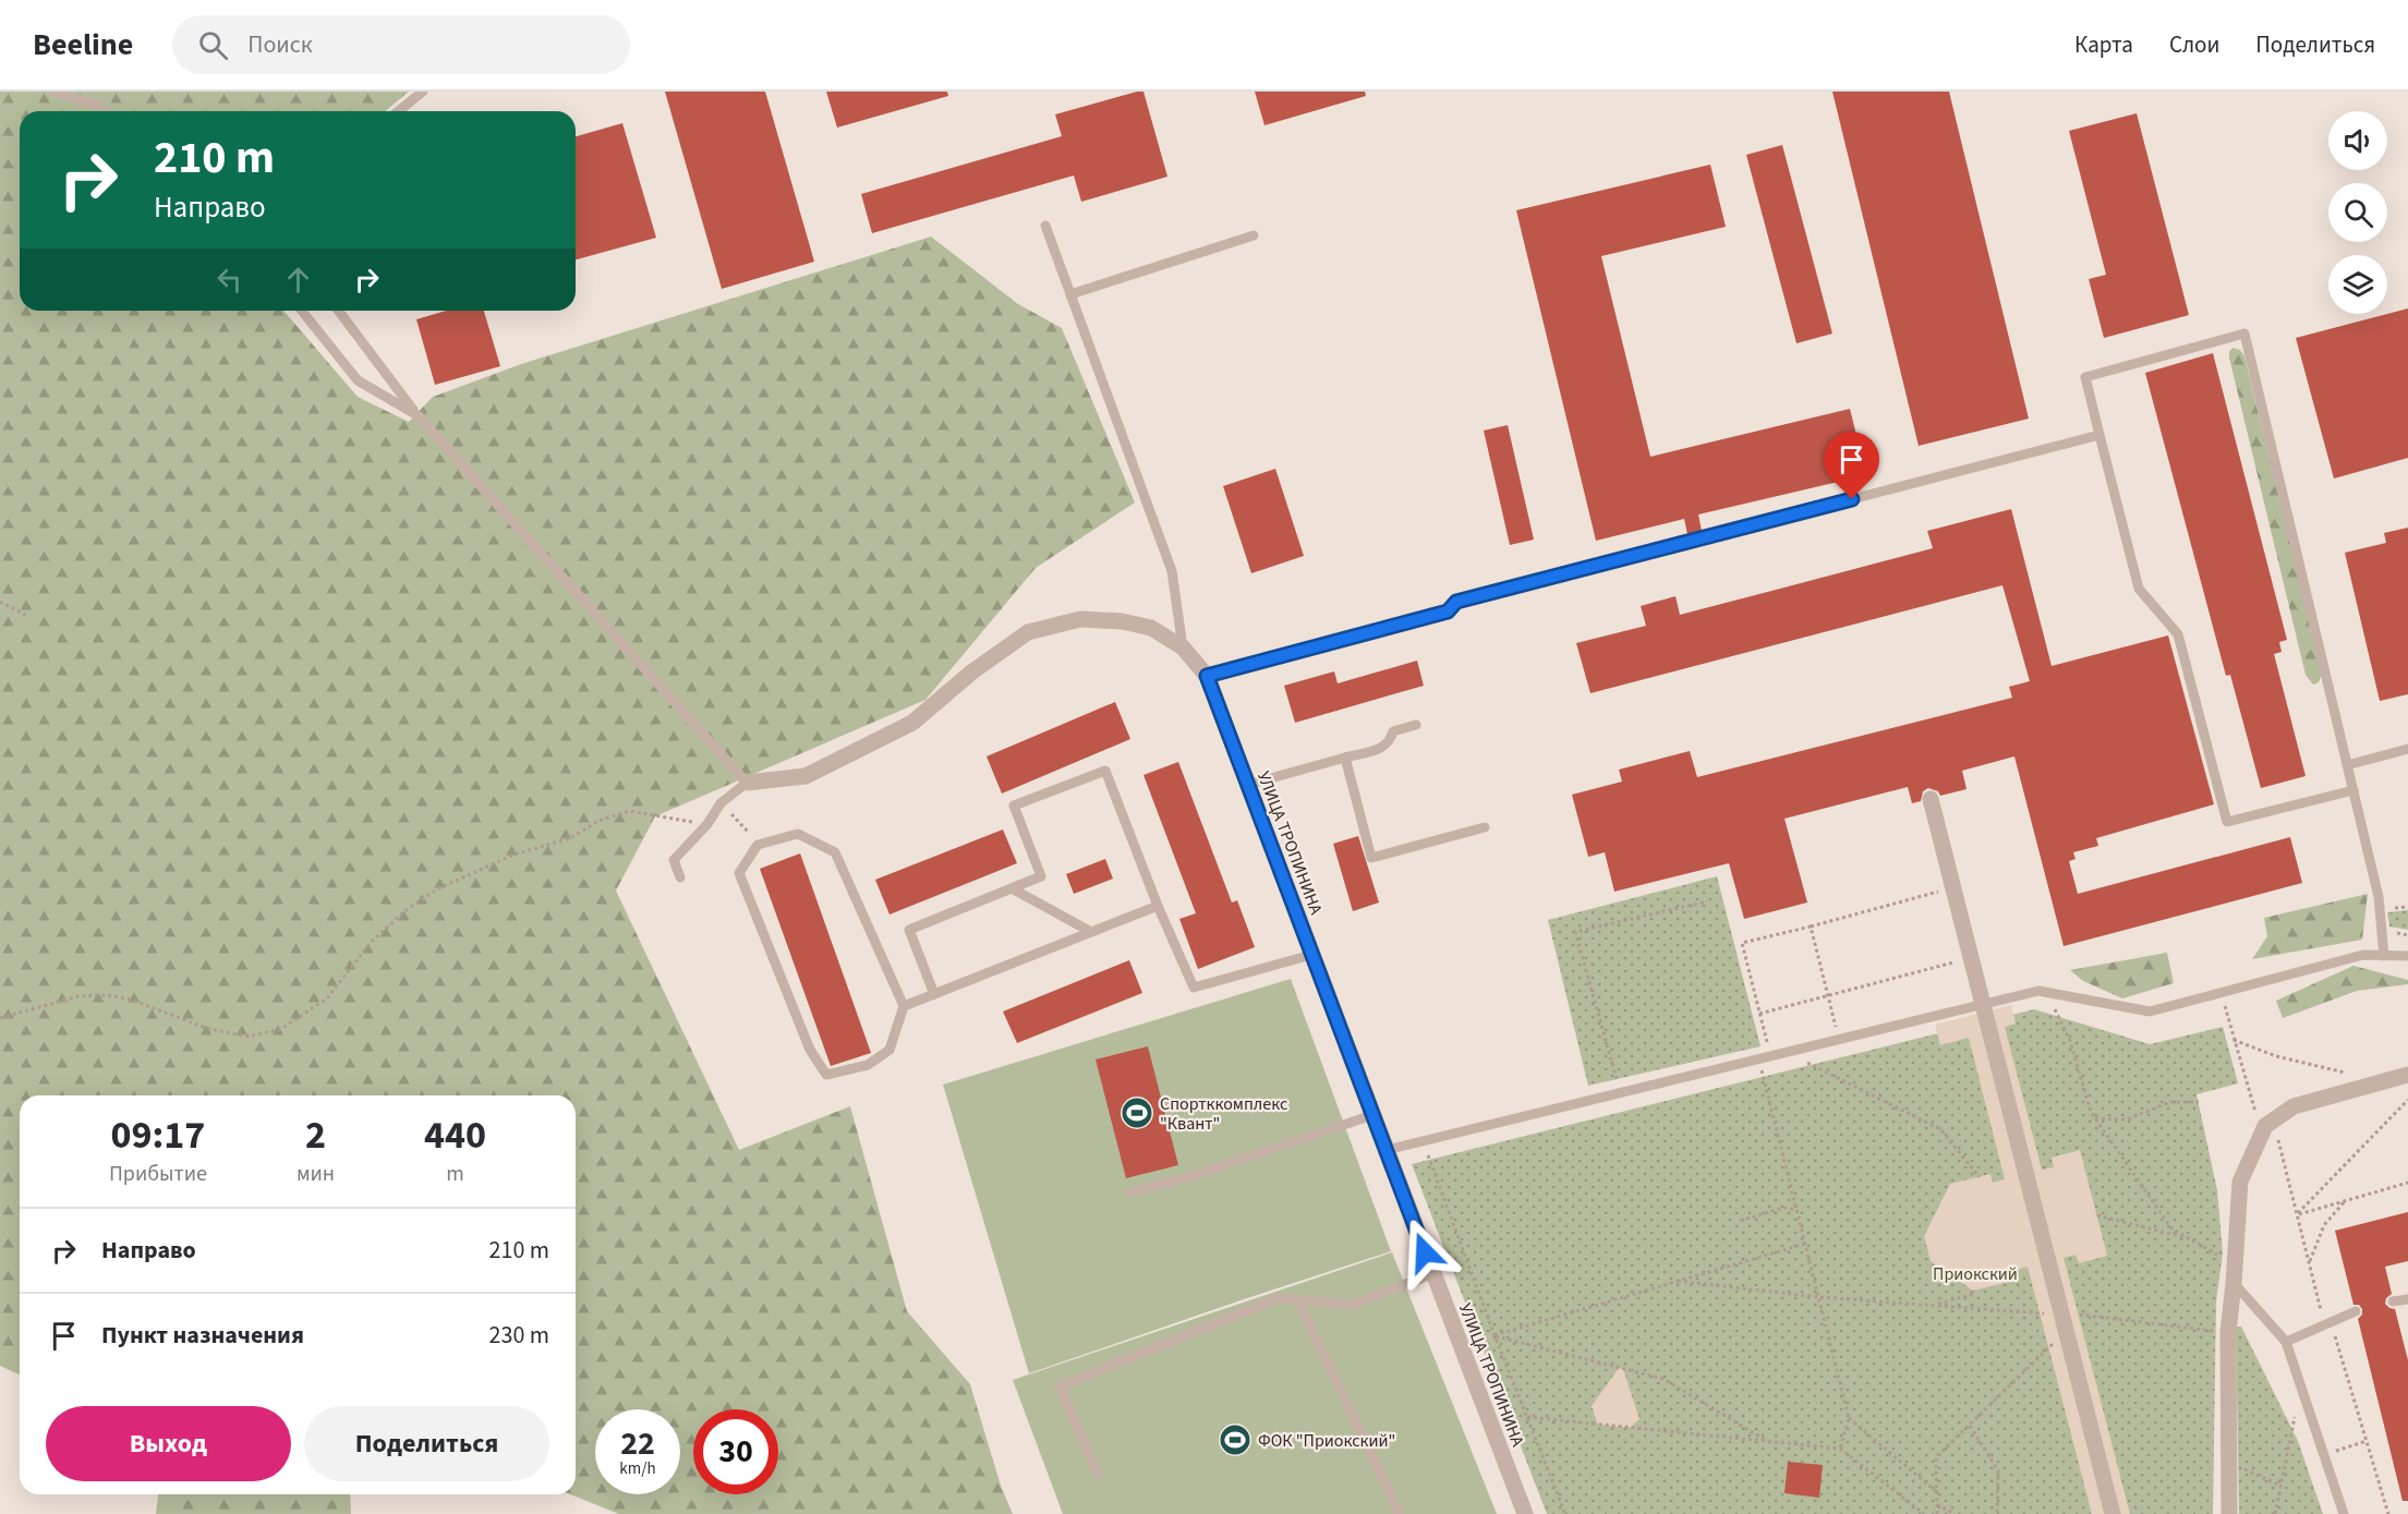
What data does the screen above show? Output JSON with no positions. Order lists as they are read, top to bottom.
{
  "streets": {
    "street": ["УЛИЦА ТРОПИНИНА"]
  },
  "parks": ["Приокский"],
  "places": {
    "sports": ["Спортккомплекс \"Квант\"", "ФОК \"Приокский\""]
  },
  "page": {
    "header": "Beeline",
    "search": "Поиск",
    "nav": ["Карта", "Слои", "Поделиться"],
    "turn": ["210 m", "Направо"],
    "eta": [
      "09:17",
      "Прибытие",
      "2",
      "мин",
      "440",
      "m"
    ],
    "list": [
      {
        "name": "Направо",
        "value": "210 m"
      },
      {
        "name": "Пункт назначения",
        "value": "230 m"
      }
    ],
    "buttons": ["Выход", "Поделиться"],
    "speed": "22 km/h",
    "limit": "30"
  }
}
